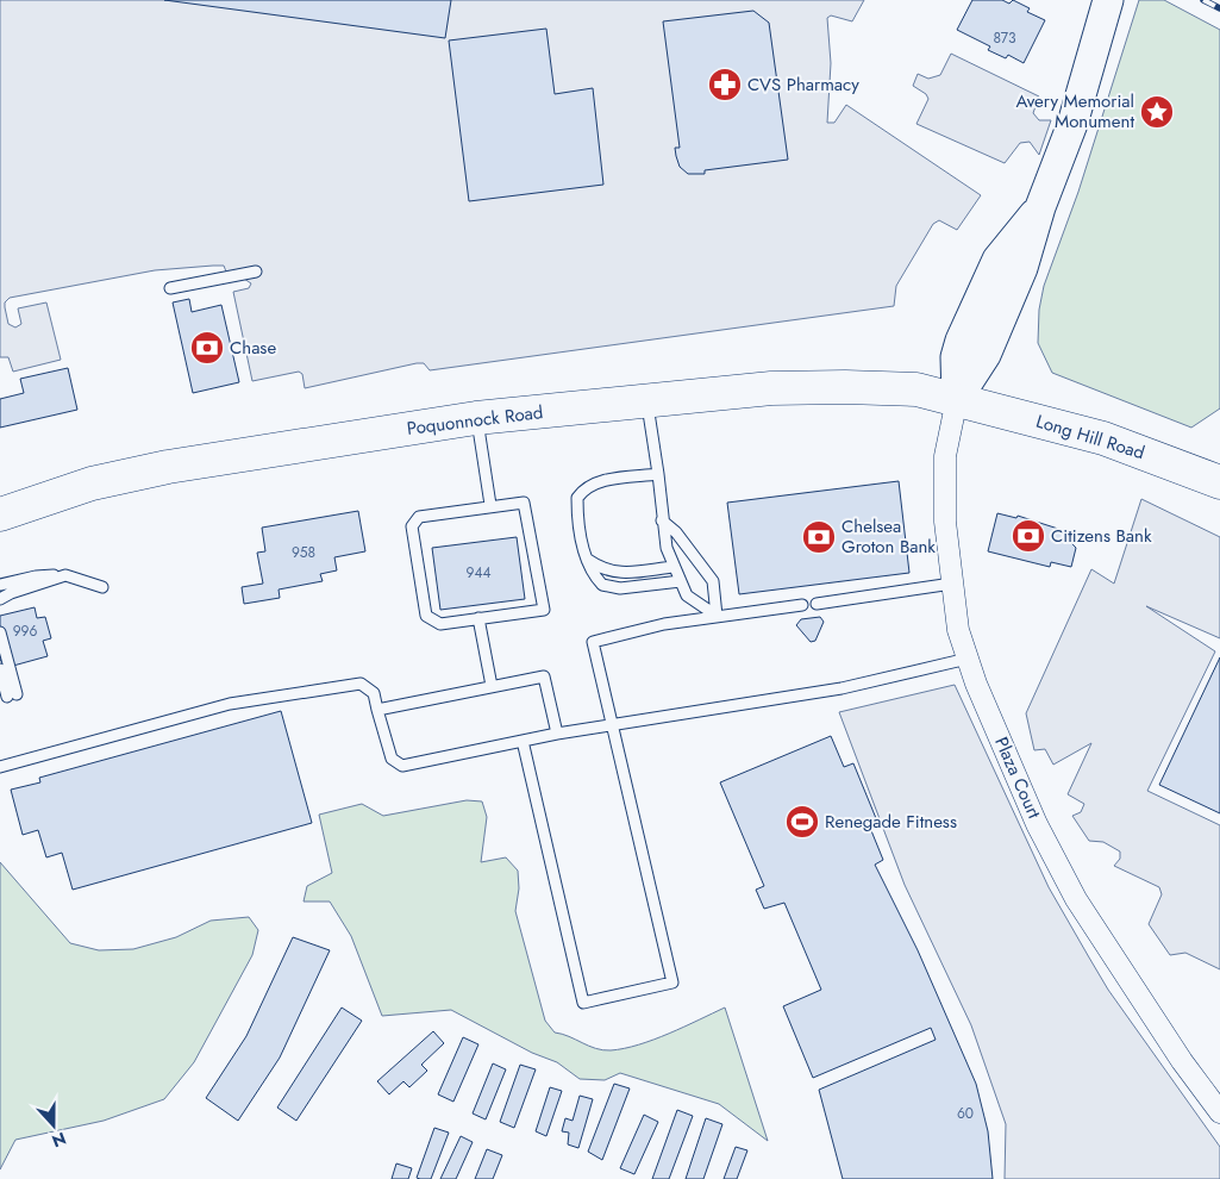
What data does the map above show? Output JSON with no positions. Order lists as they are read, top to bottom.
{
  "streets": {
    "main road": ["Poquonnock Road", "Long Hill Road"],
    "street": ["Plaza Court"]
  },
  "crossings": [
    ["Poquonnock Road", "Long Hill Road"],
    ["Poquonnock Road", "Plaza Court"],
    ["Long Hill Road", "Plaza Court"]
  ],
  "places": {
    "pharmacy": ["CVS Pharmacy"],
    "place": ["Avery Memorial Monument"],
    "bank": ["Chase", "Citizens Bank", "Chelsea Groton Bank"],
    "sports": ["Renegade Fitness"]
  },
  "house_numbers": [
    "873",
    "958",
    "944",
    "996",
    "60"
  ],
  "north": "bottom"
}
